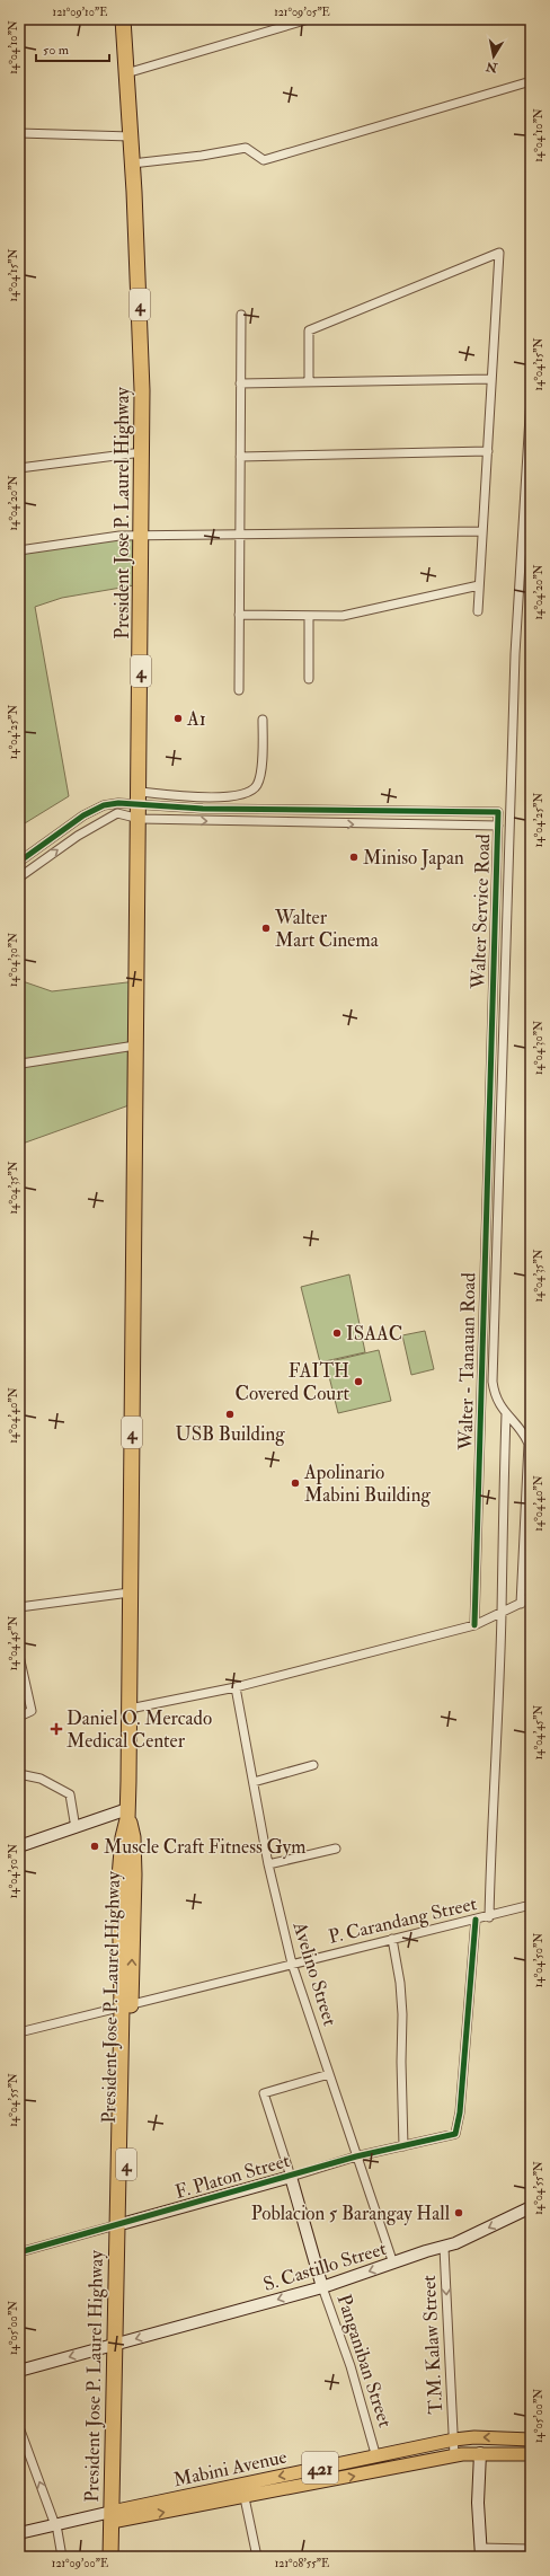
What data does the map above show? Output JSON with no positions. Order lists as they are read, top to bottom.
{
  "streets": {
    "highway": ["4", "President Jose P. Laurel Highway"],
    "main road": ["Mabini Avenue", "421"],
    "street": [
      "Walter Service Road",
      "Walter - Tanauan Road",
      "P. Carandang Street",
      "Avelino Street",
      "F. Platon Street",
      "S. Castillo Street",
      "T.M. Kalaw Street",
      "Panganiban Street"
    ]
  },
  "crossings": [
    ["President Jose P. Laurel Highway", "Walter Service Road"],
    ["President Jose P. Laurel Highway", "P. Carandang Street"],
    ["President Jose P. Laurel Highway", "F. Platon Street"],
    ["President Jose P. Laurel Highway", "S. Castillo Street"],
    ["President Jose P. Laurel Highway", "Mabini Avenue"],
    ["Walter Service Road", "Walter - Tanauan Road"],
    ["P. Carandang Street", "Avelino Street"],
    ["P. Carandang Street", "F. Platon Street"],
    ["Avelino Street", "F. Platon Street"],
    ["Avelino Street", "S. Castillo Street"],
    ["Avelino Street", "Panganiban Street"],
    ["F. Platon Street", "Panganiban Street"],
    ["S. Castillo Street", "T.M. Kalaw Street"],
    ["S. Castillo Street", "Panganiban Street"],
    ["T.M. Kalaw Street", "Mabini Avenue"],
    ["Panganiban Street", "Mabini Avenue"]
  ],
  "one_way": ["S. Castillo Street", "T.M. Kalaw Street"],
  "places": {
    "other": [
      "A1",
      "Miniso Japan",
      "Walter Mart Cinema",
      "ISAAC",
      "FAITH Covered Court",
      "USB Building",
      "Apolinario Mabini Building",
      "Muscle Craft Fitness Gym",
      "Poblacion 5 Barangay Hall"
    ],
    "health": ["Daniel O. Mercado Medical Center"]
  },
  "scale_bar": "50 m",
  "north": "bottom",
  "coordinates": [
    "121°09'10\"E",
    "121°09'05\"E",
    "14°04'10\"N",
    "14°04'15\"N",
    "14°04'20\"N",
    "14°04'25\"N",
    "14°04'30\"N",
    "14°04'35\"N",
    "14°04'40\"N",
    "14°04'45\"N",
    "14°04'50\"N",
    "14°04'55\"N",
    "14°05'00\"N",
    "121°09'00\"E",
    "121°08'55\"E"
  ]
}
